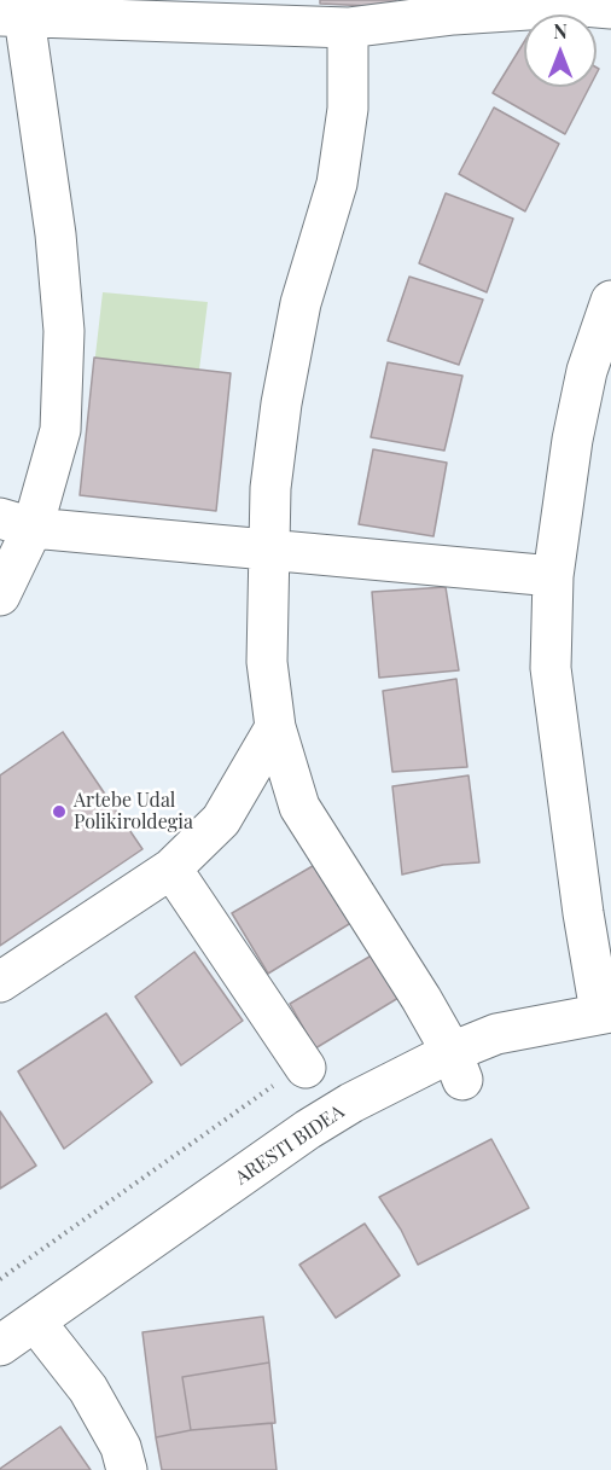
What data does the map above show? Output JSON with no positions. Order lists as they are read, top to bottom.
{
  "streets": {
    "street": ["ARESTI BIDEA"]
  },
  "places": ["Artebe Udal Polikiroldegia"],
  "north": "top"
}
